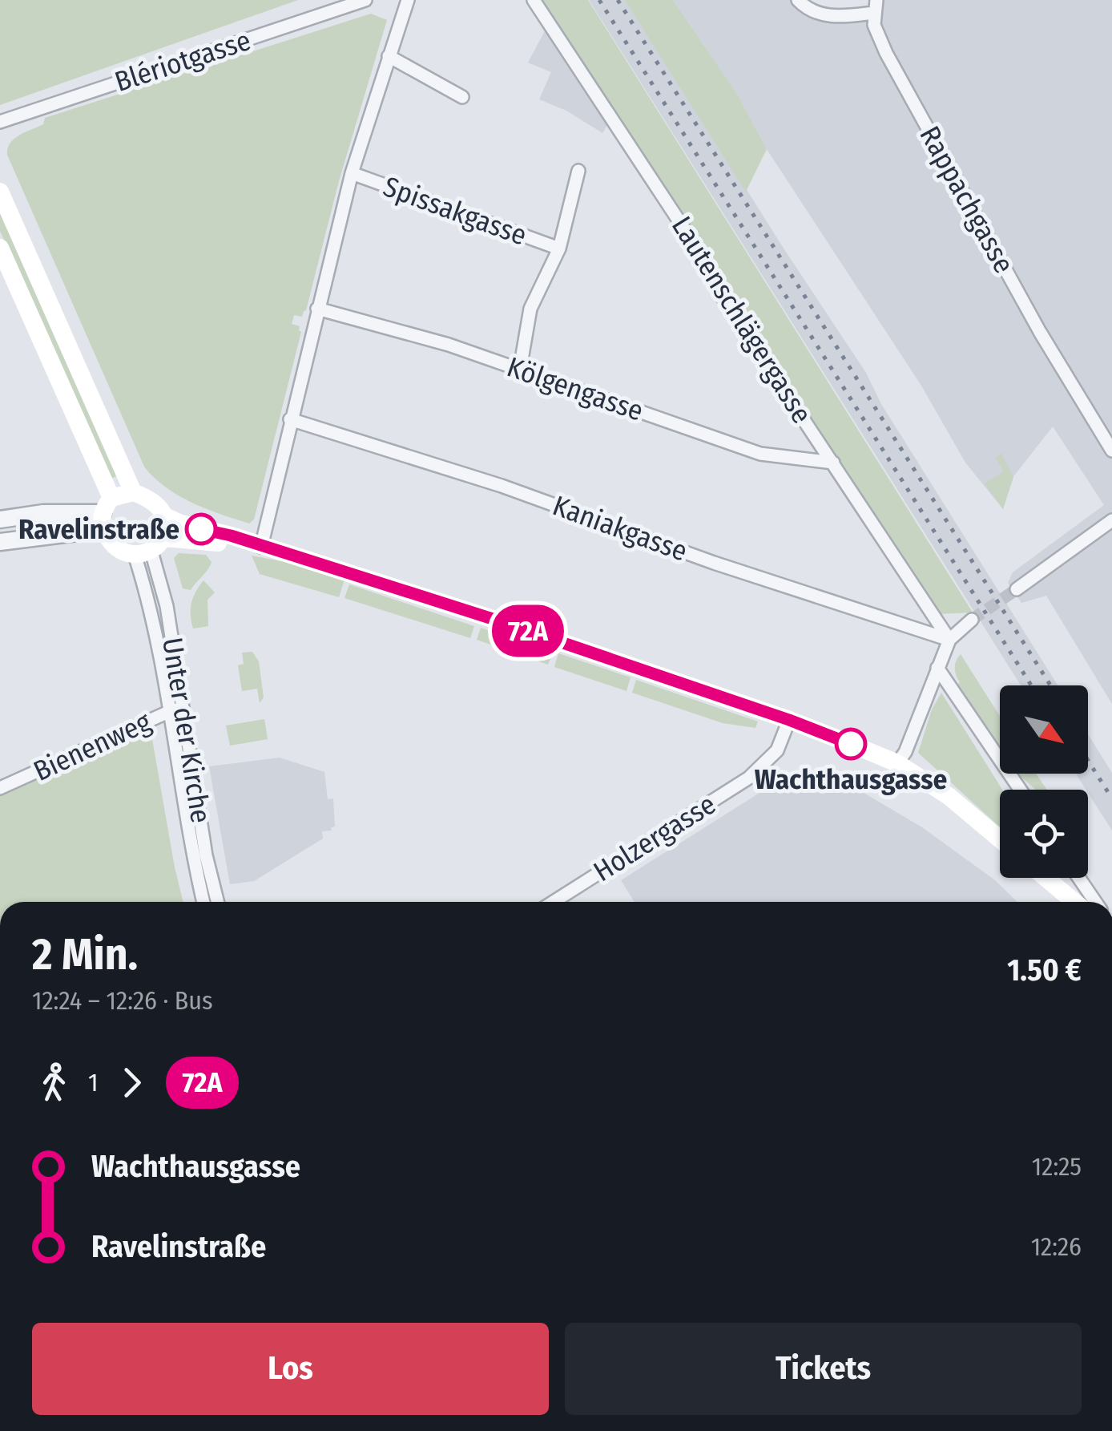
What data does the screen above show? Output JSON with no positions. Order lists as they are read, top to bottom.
{
  "streets": {
    "main road": ["Unter der Kirche"],
    "street": [
      "Blériotgasse",
      "Rappachgasse",
      "Spissakgasse",
      "Lautenschlägergasse",
      "Kölgengasse",
      "Kaniakgasse",
      "Bienenweg",
      "Holzergasse"
    ]
  },
  "crossings": [
    ["Lautenschlägergasse", "Kölgengasse"],
    ["Lautenschlägergasse", "Kaniakgasse"],
    ["Unter der Kirche", "Bienenweg"]
  ],
  "places": ["Ravelinstraße", "Wachthausgasse"],
  "lines": ["bus line 72A"],
  "north": "bottom right",
  "page": {
    "on_map": "72A",
    "heading": ["2 Min.", "12:24 – 12:26 · Bus", "1.50 €"],
    "legs": ["1", "72A"],
    "list": [
      {
        "name": "Wachthausgasse",
        "value": "12:25"
      },
      {
        "name": "Ravelinstraße",
        "value": "12:26"
      }
    ],
    "buttons": ["Los", "Tickets"]
  }
}
